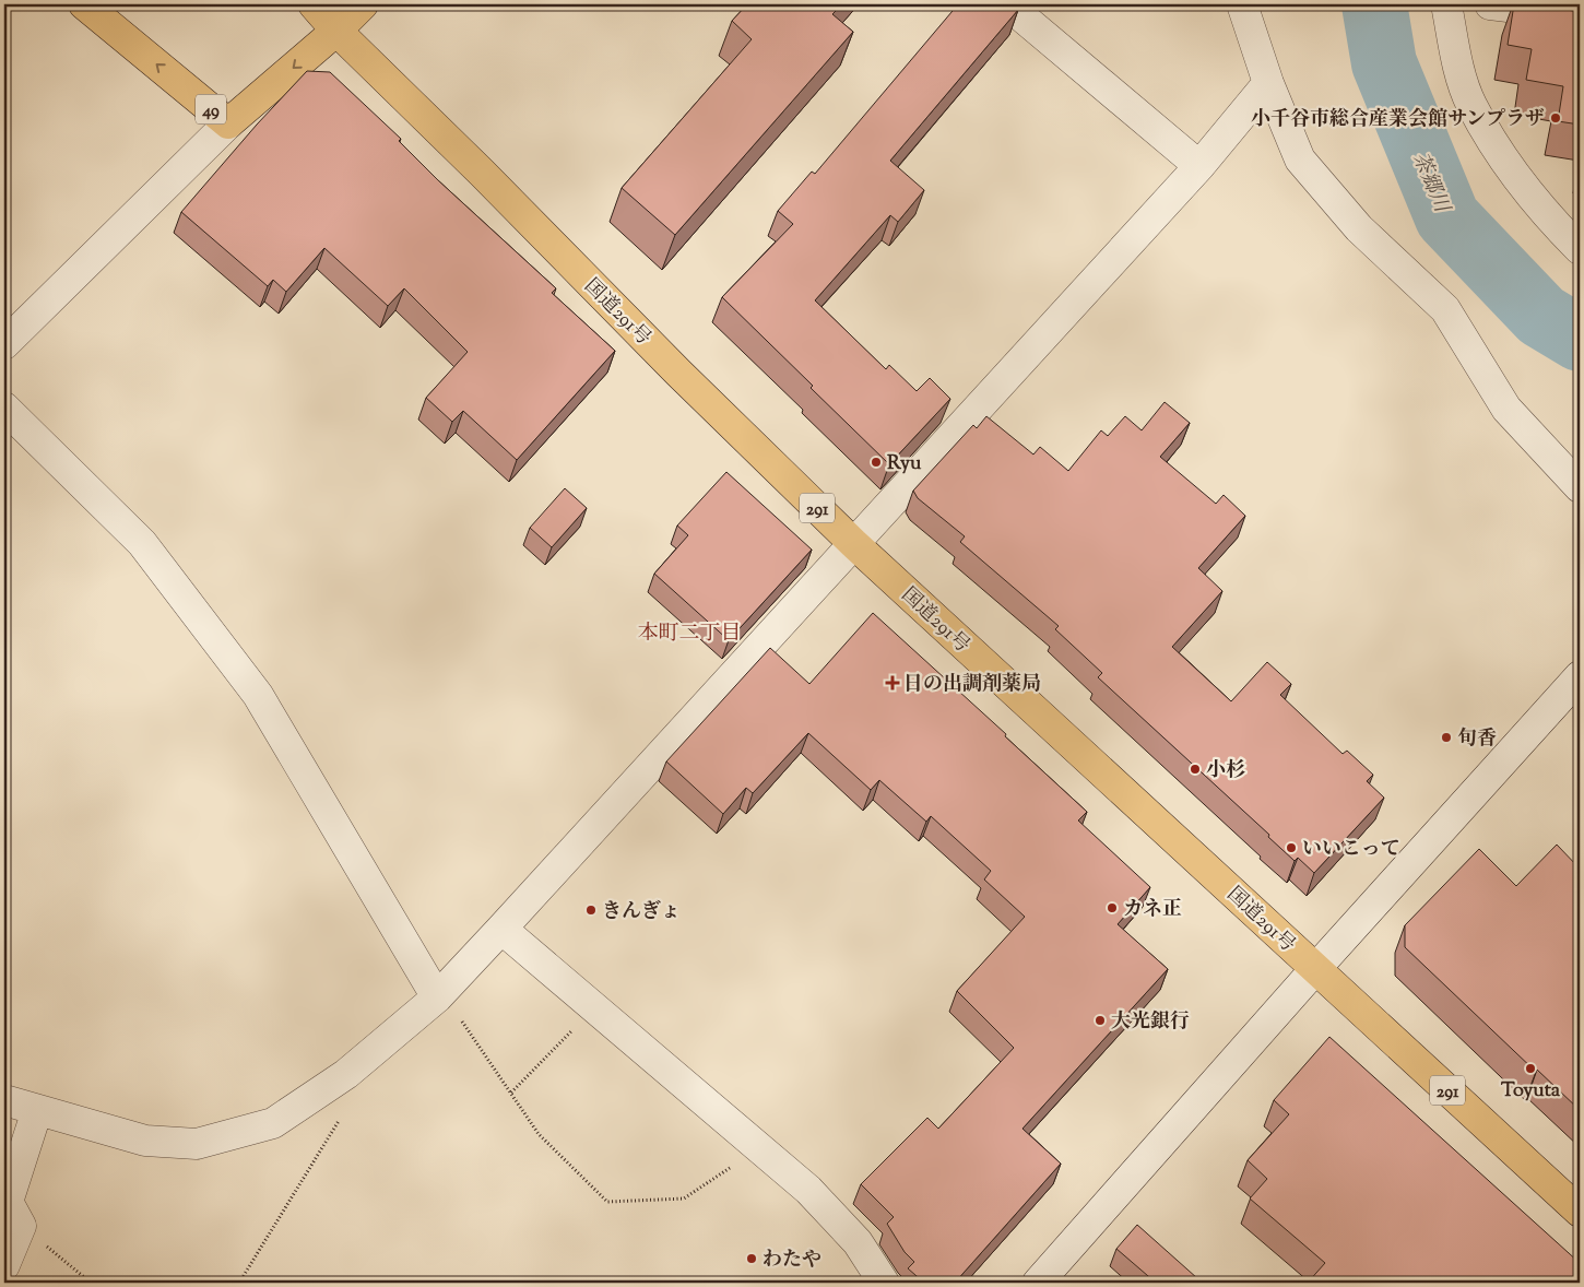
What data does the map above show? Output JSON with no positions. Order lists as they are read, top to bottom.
{
  "streets": {
    "main road": ["49", "国道291号", "291"]
  },
  "crossings": [
    ["49", "国道291号"]
  ],
  "districts": ["本町二丁目"],
  "water": ["茶郷川"],
  "places": {
    "other": [
      "小千谷市総合産業会館サンプラザ",
      "Ryu",
      "旬香",
      "小杉",
      "いいこって",
      "カネ正",
      "きんぎょ",
      "大光銀行",
      "Toyuta",
      "わたや"
    ],
    "health": ["日の出調剤薬局"]
  }
}
